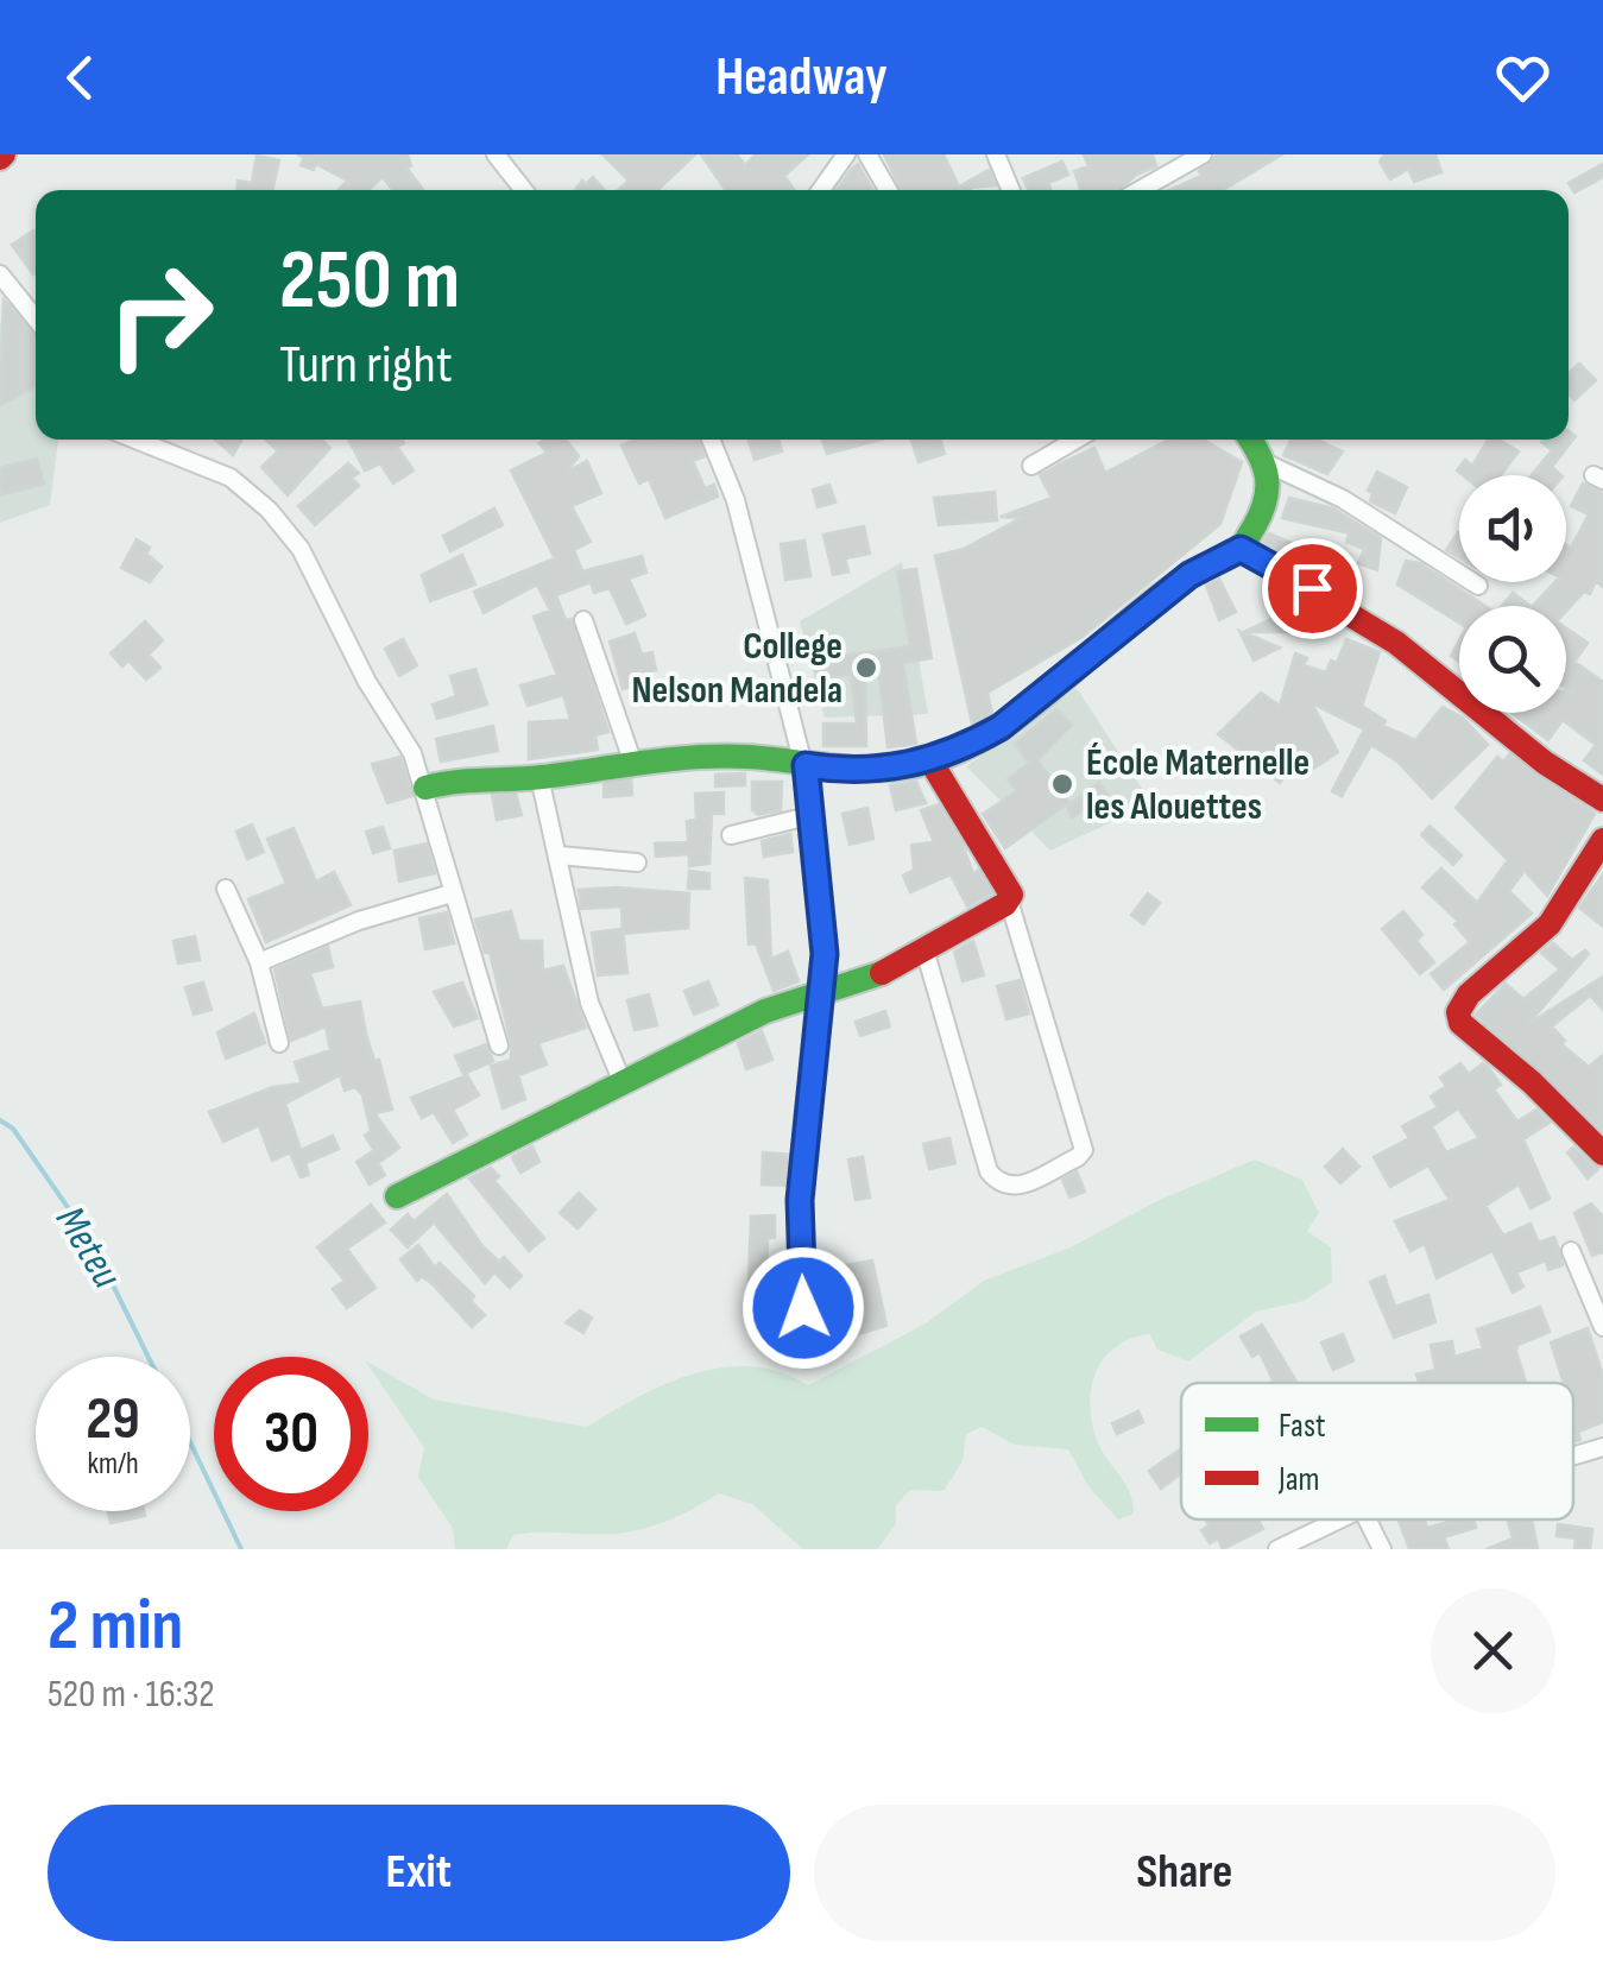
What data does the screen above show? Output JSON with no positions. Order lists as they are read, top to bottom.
{
  "water": ["Meteu"],
  "places": ["College Nelson Mandela", "École Maternelle les Alouettes"],
  "legend": ["Fast", "Jam"],
  "page": {
    "header": "Headway",
    "turn": ["250 m", "Turn right"],
    "speed": "29 km/h",
    "limit": "30",
    "heading": ["2 min", "520 m · 16:32"],
    "buttons": ["Exit", "Share"]
  }
}
